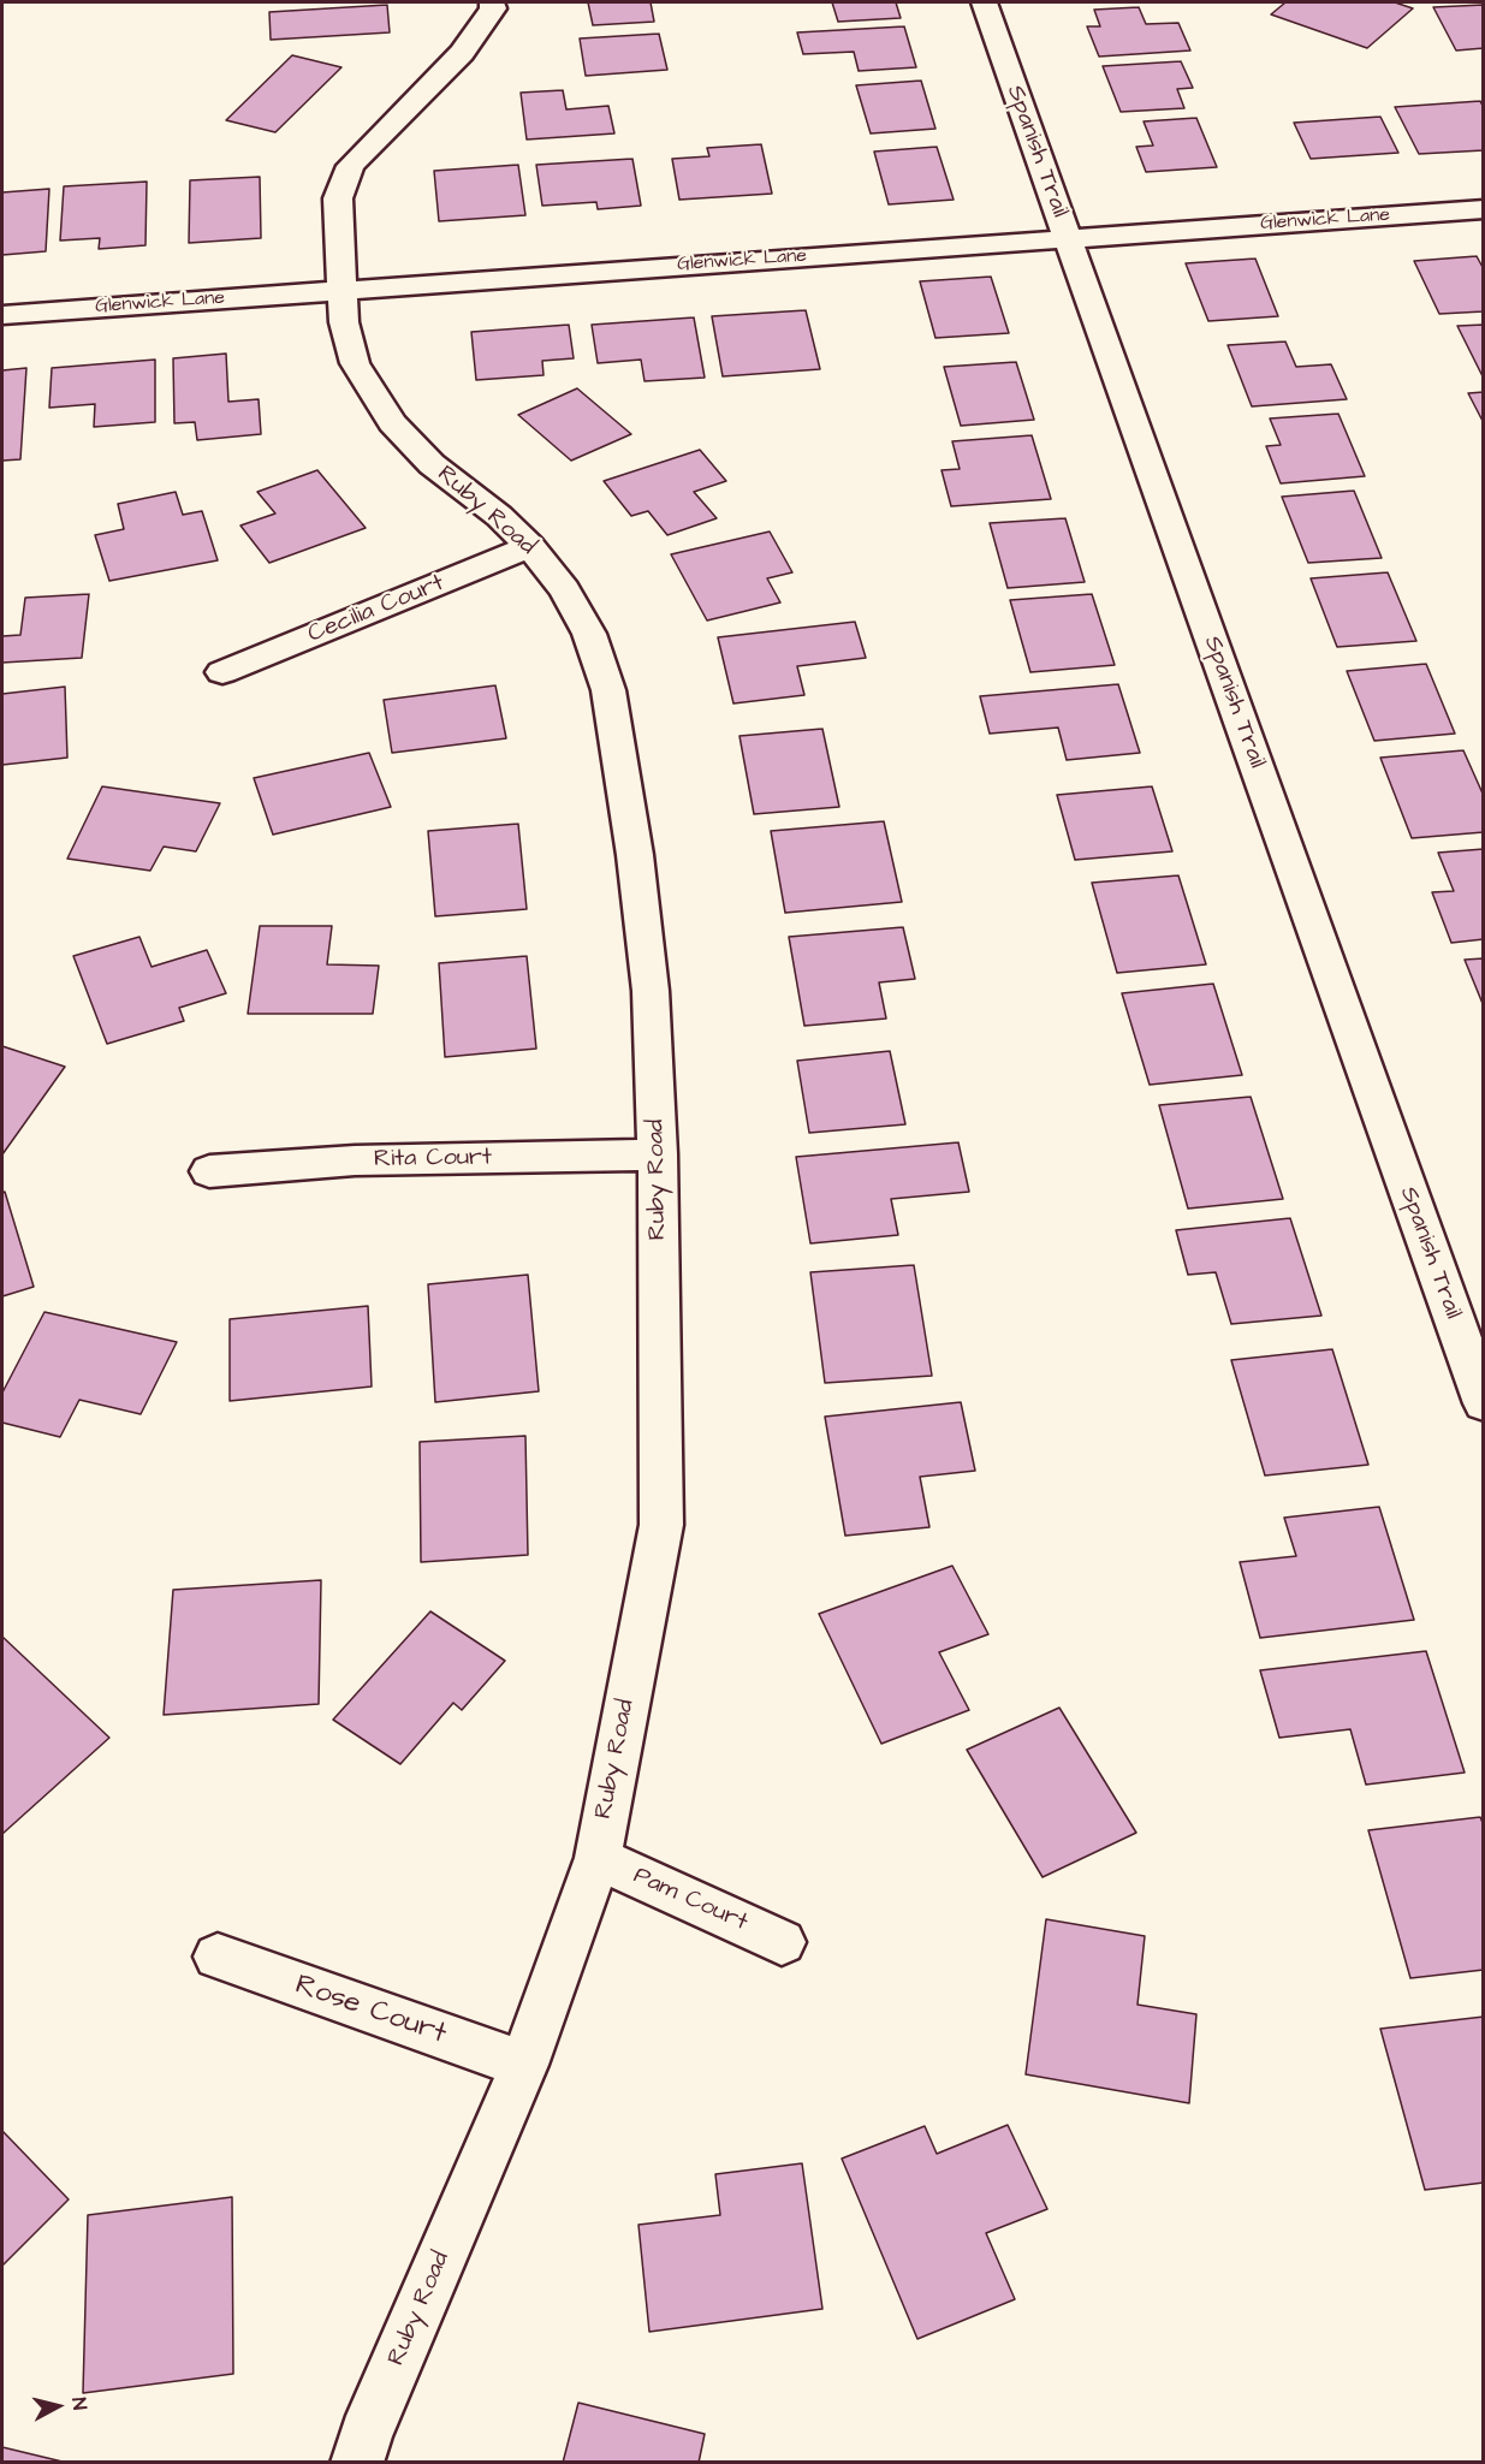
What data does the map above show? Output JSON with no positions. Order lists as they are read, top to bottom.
{
  "streets": {
    "street": [
      "Spanish Trail",
      "Glenwick Lane",
      "Ruby Road",
      "Cecilia Court",
      "Rita Court",
      "Pam Court",
      "Rose Court"
    ]
  },
  "crossings": [
    ["Spanish Trail", "Glenwick Lane"],
    ["Glenwick Lane", "Ruby Road"],
    ["Ruby Road", "Cecilia Court"],
    ["Ruby Road", "Rita Court"],
    ["Ruby Road", "Pam Court"],
    ["Ruby Road", "Rose Court"]
  ],
  "north": "right"
}
